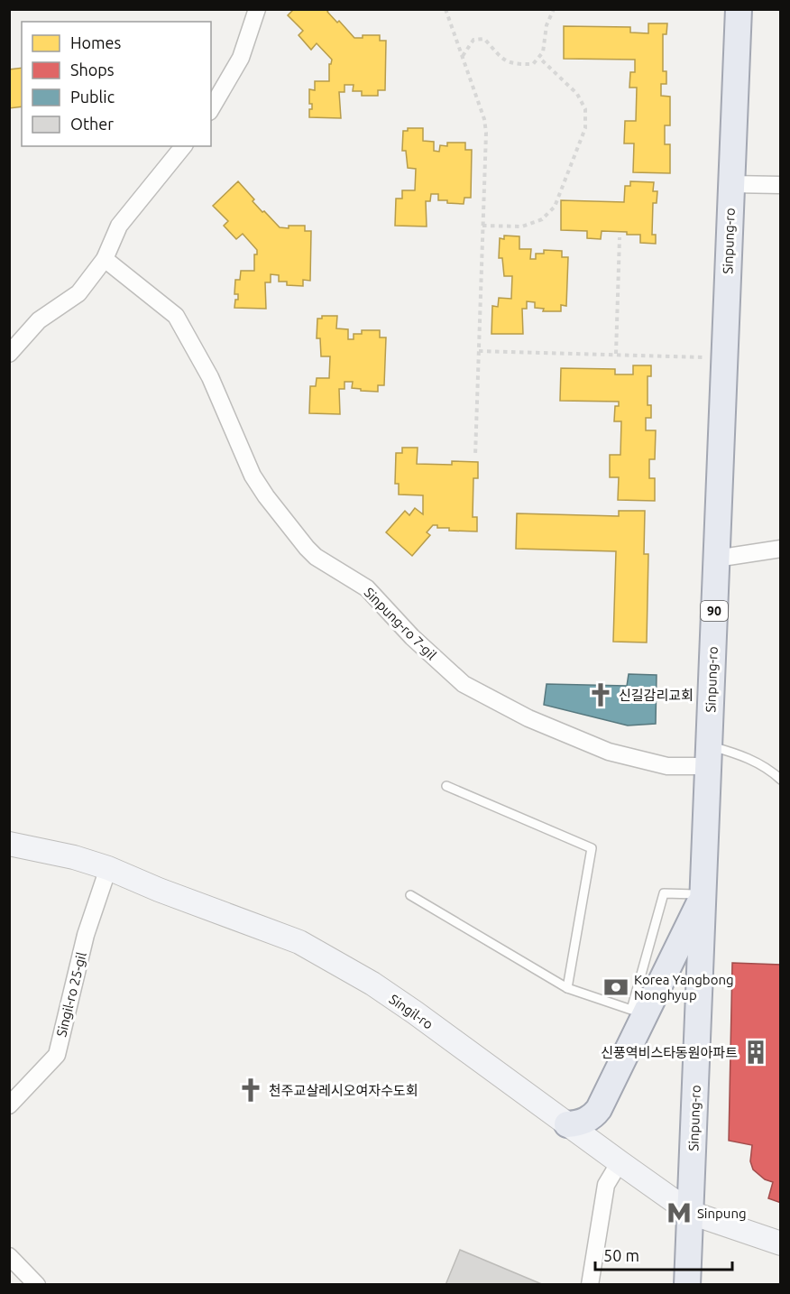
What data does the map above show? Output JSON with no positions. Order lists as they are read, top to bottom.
{
  "streets": {
    "main road": ["Sinpung-ro", "90", "Singil-ro"],
    "street": ["Sinpung-ro 7-gil", "Singil-ro 25-gil"]
  },
  "crossings": [
    ["Sinpung-ro", "Sinpung-ro 7-gil"],
    ["Sinpung-ro", "Singil-ro"],
    ["Singil-ro 25-gil", "Singil-ro"]
  ],
  "places": {
    "church": ["신길감리교회", "천주교살레시오여자수도회"],
    "bank": ["Korea Yangbong Nonghyup"],
    "building": ["신풍역비스타동원아파트"],
    "metro station": ["Sinpung"]
  },
  "legend": [
    "Homes",
    "Shops",
    "Public",
    "Other"
  ],
  "scale_bar": "50 m"
}
